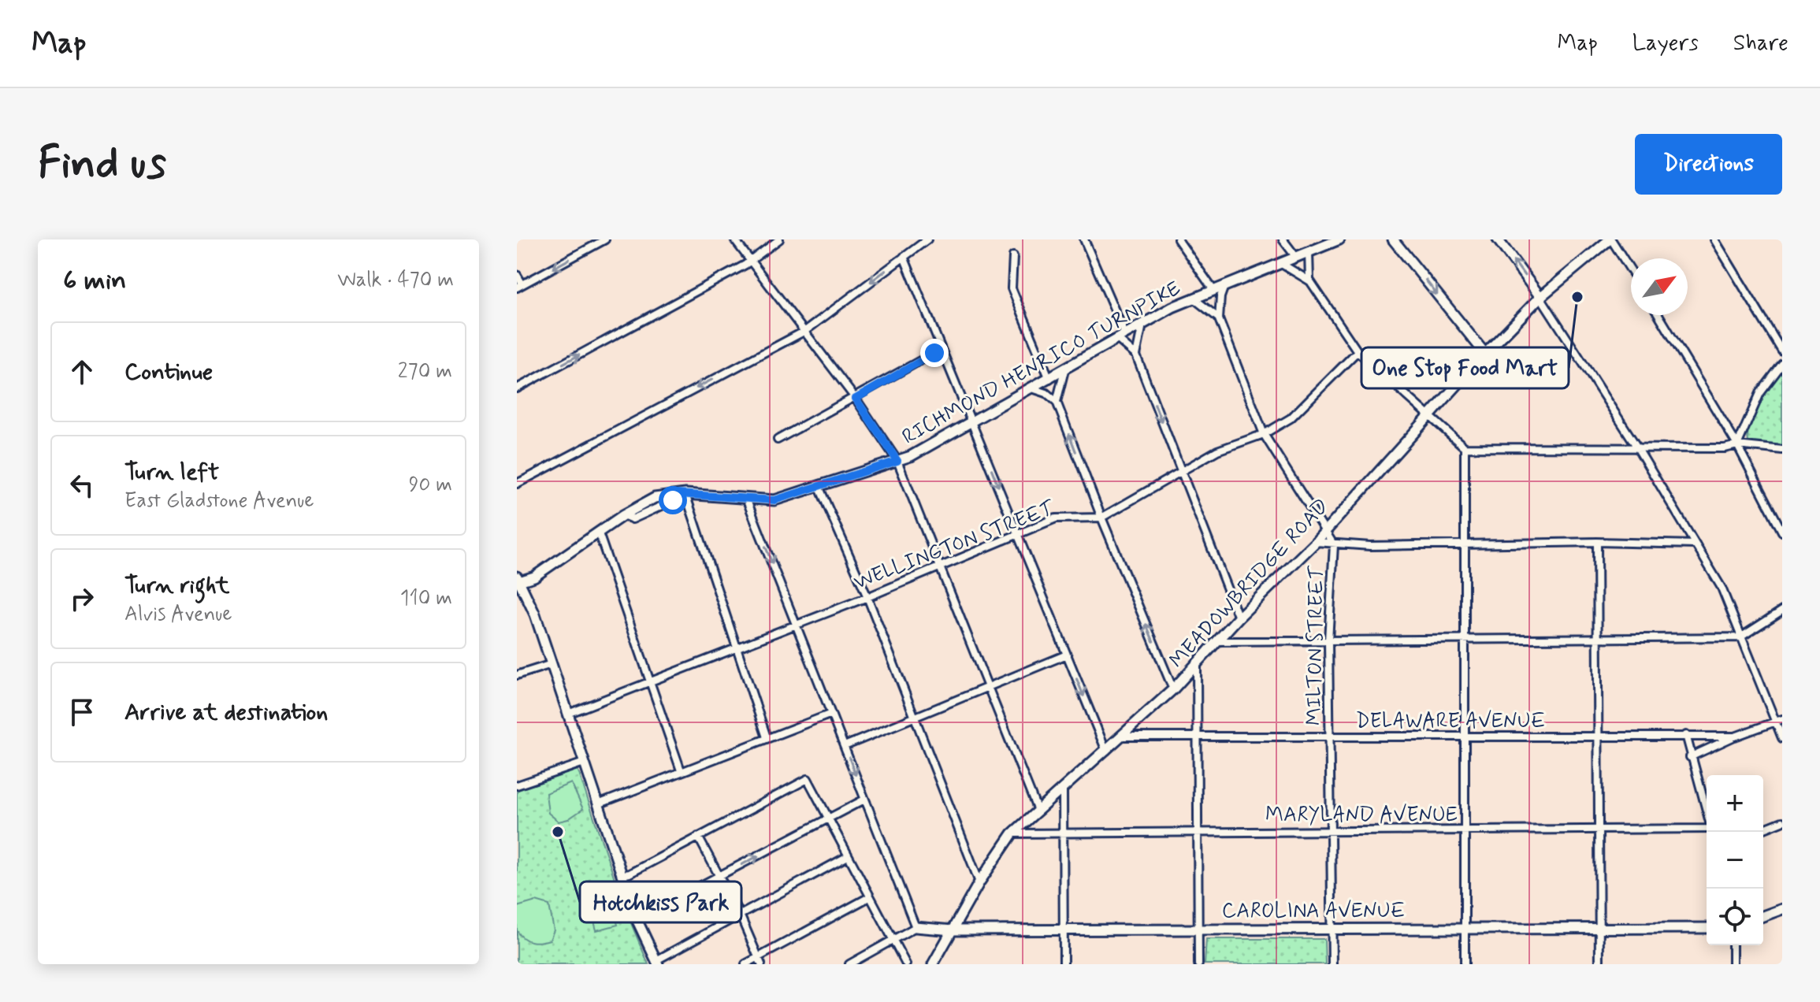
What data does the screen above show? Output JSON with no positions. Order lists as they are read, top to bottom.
{
  "streets": {
    "street": [
      "RICHMOND HENRICO TURNPIKE",
      "WELLINGTON STREET",
      "MEADOWBRIDGE ROAD",
      "MILTON STREET",
      "DELAWARE AVENUE",
      "MARYLAND AVENUE",
      "CAROLINA AVENUE"
    ]
  },
  "crossings": [
    ["RICHMOND HENRICO TURNPIKE", "MILTON STREET"],
    ["WELLINGTON STREET", "MILTON STREET"],
    ["MEADOWBRIDGE ROAD", "MILTON STREET"],
    ["MEADOWBRIDGE ROAD", "DELAWARE AVENUE"],
    ["MEADOWBRIDGE ROAD", "MARYLAND AVENUE"],
    ["MEADOWBRIDGE ROAD", "CAROLINA AVENUE"],
    ["MILTON STREET", "DELAWARE AVENUE"],
    ["MILTON STREET", "MARYLAND AVENUE"],
    ["MILTON STREET", "CAROLINA AVENUE"]
  ],
  "places": ["One Stop Food Mart", "Hotchkiss Park"],
  "north": "top right",
  "page": {
    "header": "Map",
    "nav": ["Map", "Layers", "Share"],
    "buttons": "Directions",
    "title": "Find us",
    "heading": ["6 min", "Walk · 470 m"],
    "list": [
      ["Continue", "270 m"],
      ["Turn left", "East Gladstone Avenue", "90 m"],
      ["Turn right", "Alvis Avenue", "110 m"],
      "Arrive at destination"
    ],
    "map_buttons": ["+", "−"]
  }
}
